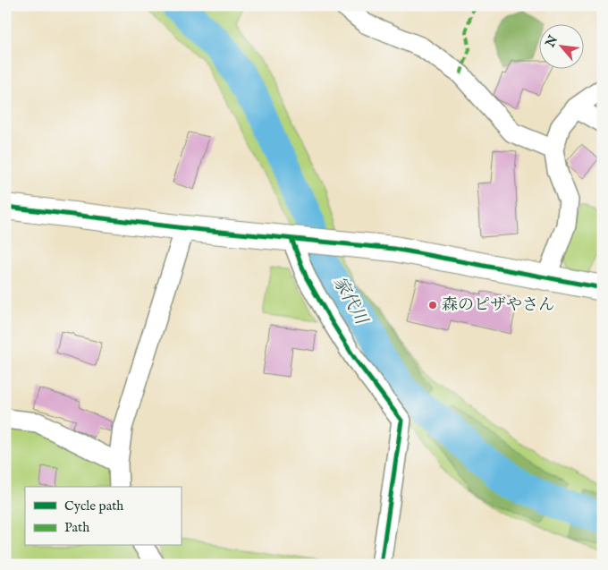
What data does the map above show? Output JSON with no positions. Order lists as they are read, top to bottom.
{
  "water": ["家代川"],
  "places": ["森のピザやさん"],
  "legend": ["Cycle path", "Path"],
  "north": "top left"
}
